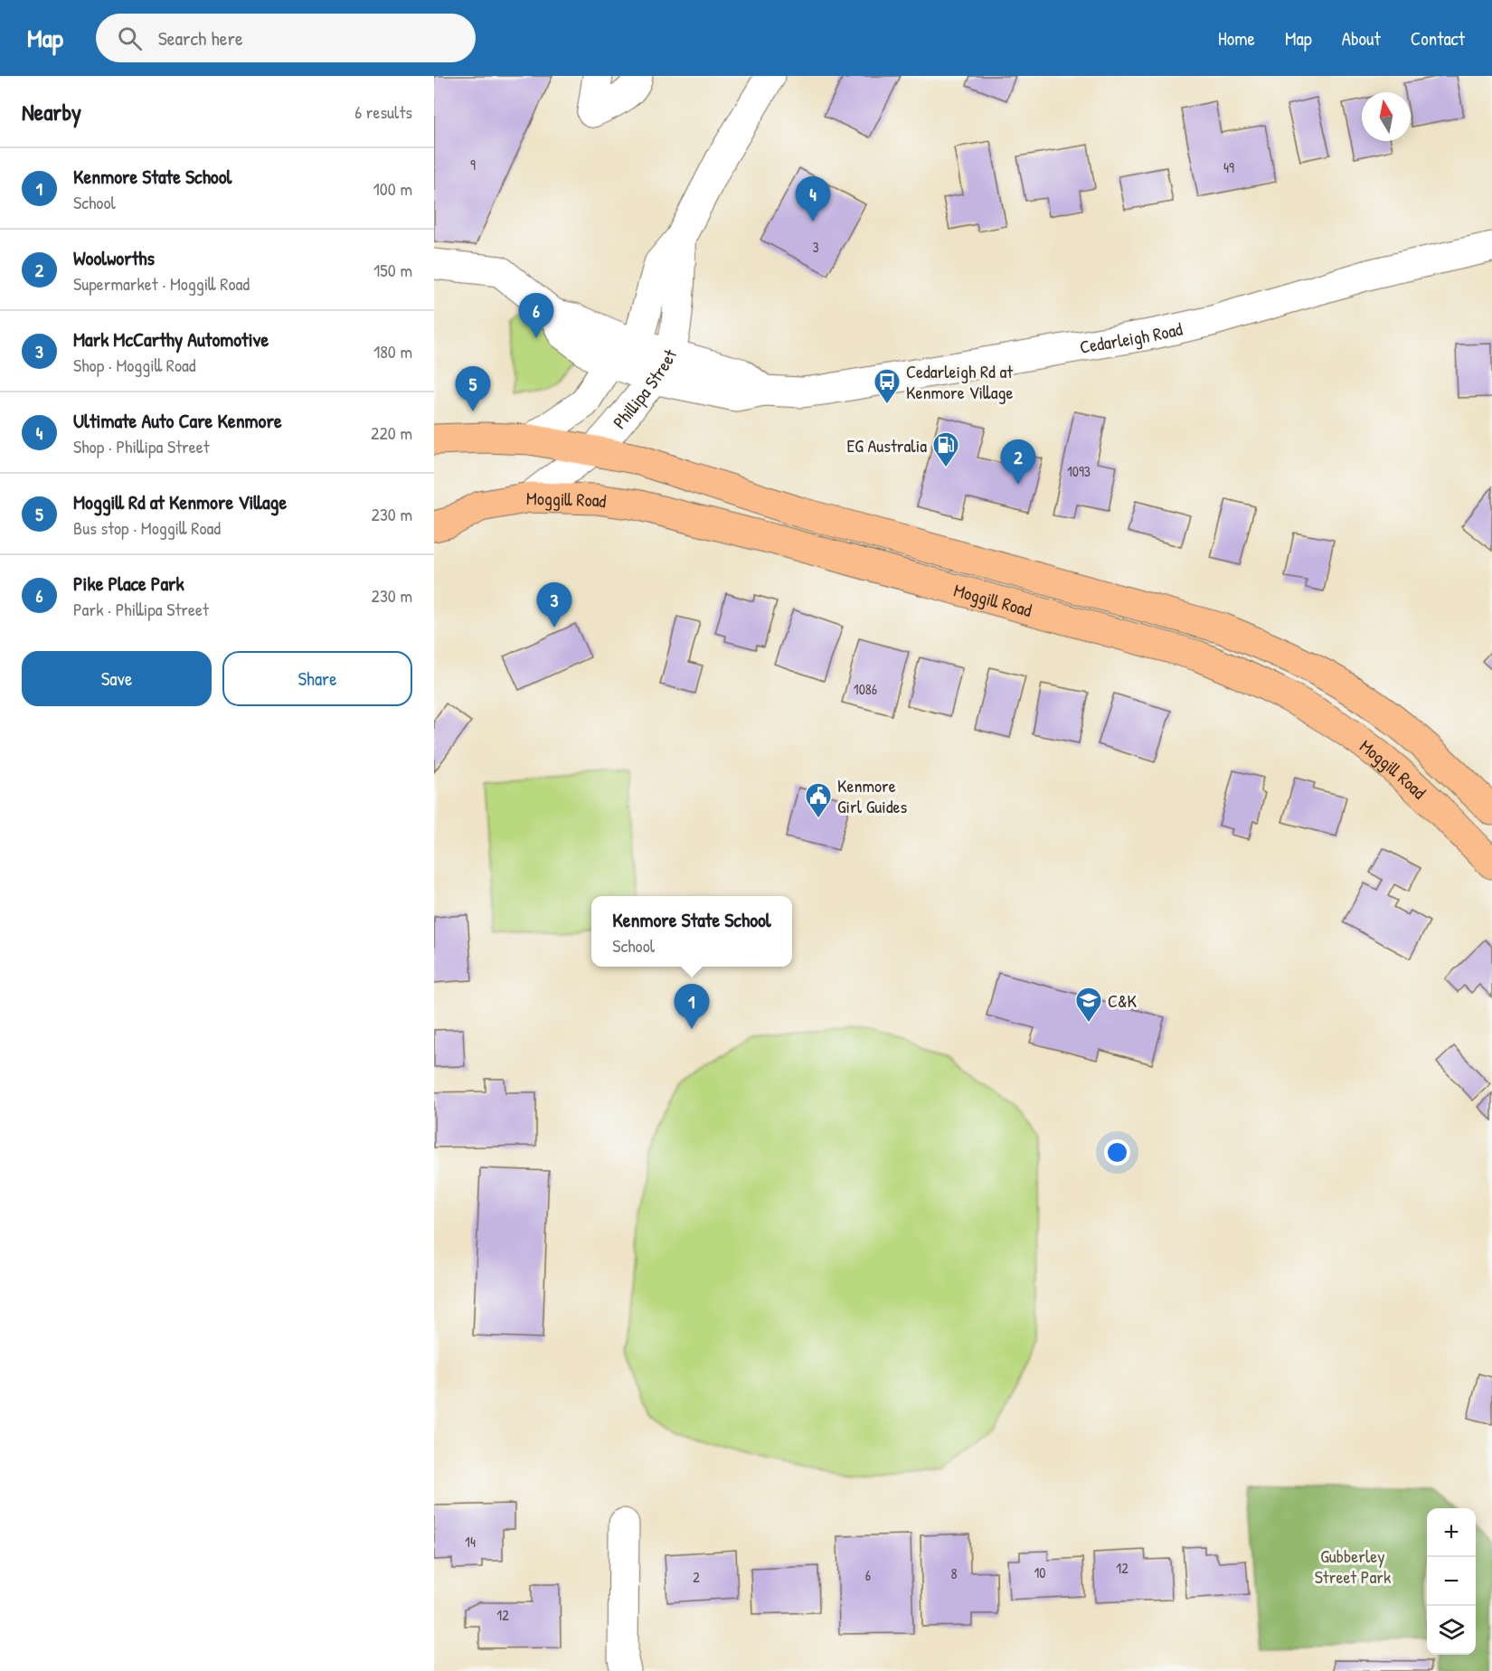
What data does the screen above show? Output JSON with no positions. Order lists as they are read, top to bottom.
{
  "streets": {
    "highway": ["Moggill Road"],
    "street": ["Cedarleigh Road", "Phillipa Street"]
  },
  "crossings": [
    ["Cedarleigh Road", "Phillipa Street"],
    ["Phillipa Street", "Moggill Road"]
  ],
  "parks": ["Gubberley Street Park"],
  "places": {
    "bus stop": ["Cedarleigh Rd at Kenmore Village"],
    "fuel station": ["EG Australia"],
    "public building": ["Kenmore Girl Guides"],
    "school or university": ["C&K"]
  },
  "house_numbers": [
    "9",
    "49",
    "3",
    "1093",
    "1086",
    "14",
    "12",
    "10",
    "8",
    "6",
    "2",
    "12"
  ],
  "north": "top",
  "page": {
    "header": "Map",
    "search": "Search here",
    "nav": [
      "Home",
      "Map",
      "About",
      "Contact"
    ],
    "heading": ["Nearby", "6 results"],
    "list": [
      {
        "mark": "1",
        "name": "Kenmore State School",
        "note": "School",
        "value": "100 m"
      },
      {
        "mark": "2",
        "name": "Woolworths",
        "note": "Supermarket · Moggill Road",
        "value": "150 m"
      },
      {
        "mark": "3",
        "name": "Mark McCarthy Automotive",
        "note": "Shop · Moggill Road",
        "value": "180 m"
      },
      {
        "mark": "4",
        "name": "Ultimate Auto Care Kenmore",
        "note": "Shop · Phillipa Street",
        "value": "220 m"
      },
      {
        "mark": "5",
        "name": "Moggill Rd at Kenmore Village",
        "note": "Bus stop · Moggill Road",
        "value": "230 m"
      },
      {
        "mark": "6",
        "name": "Pike Place Park",
        "note": "Park · Phillipa Street",
        "value": "230 m"
      }
    ],
    "pins": [
      "4",
      "6",
      "5",
      "2",
      "3",
      "1"
    ],
    "buttons": ["Save", "Share"],
    "popup": ["Kenmore State School", "School"],
    "map_buttons": ["+", "−"]
  }
}
